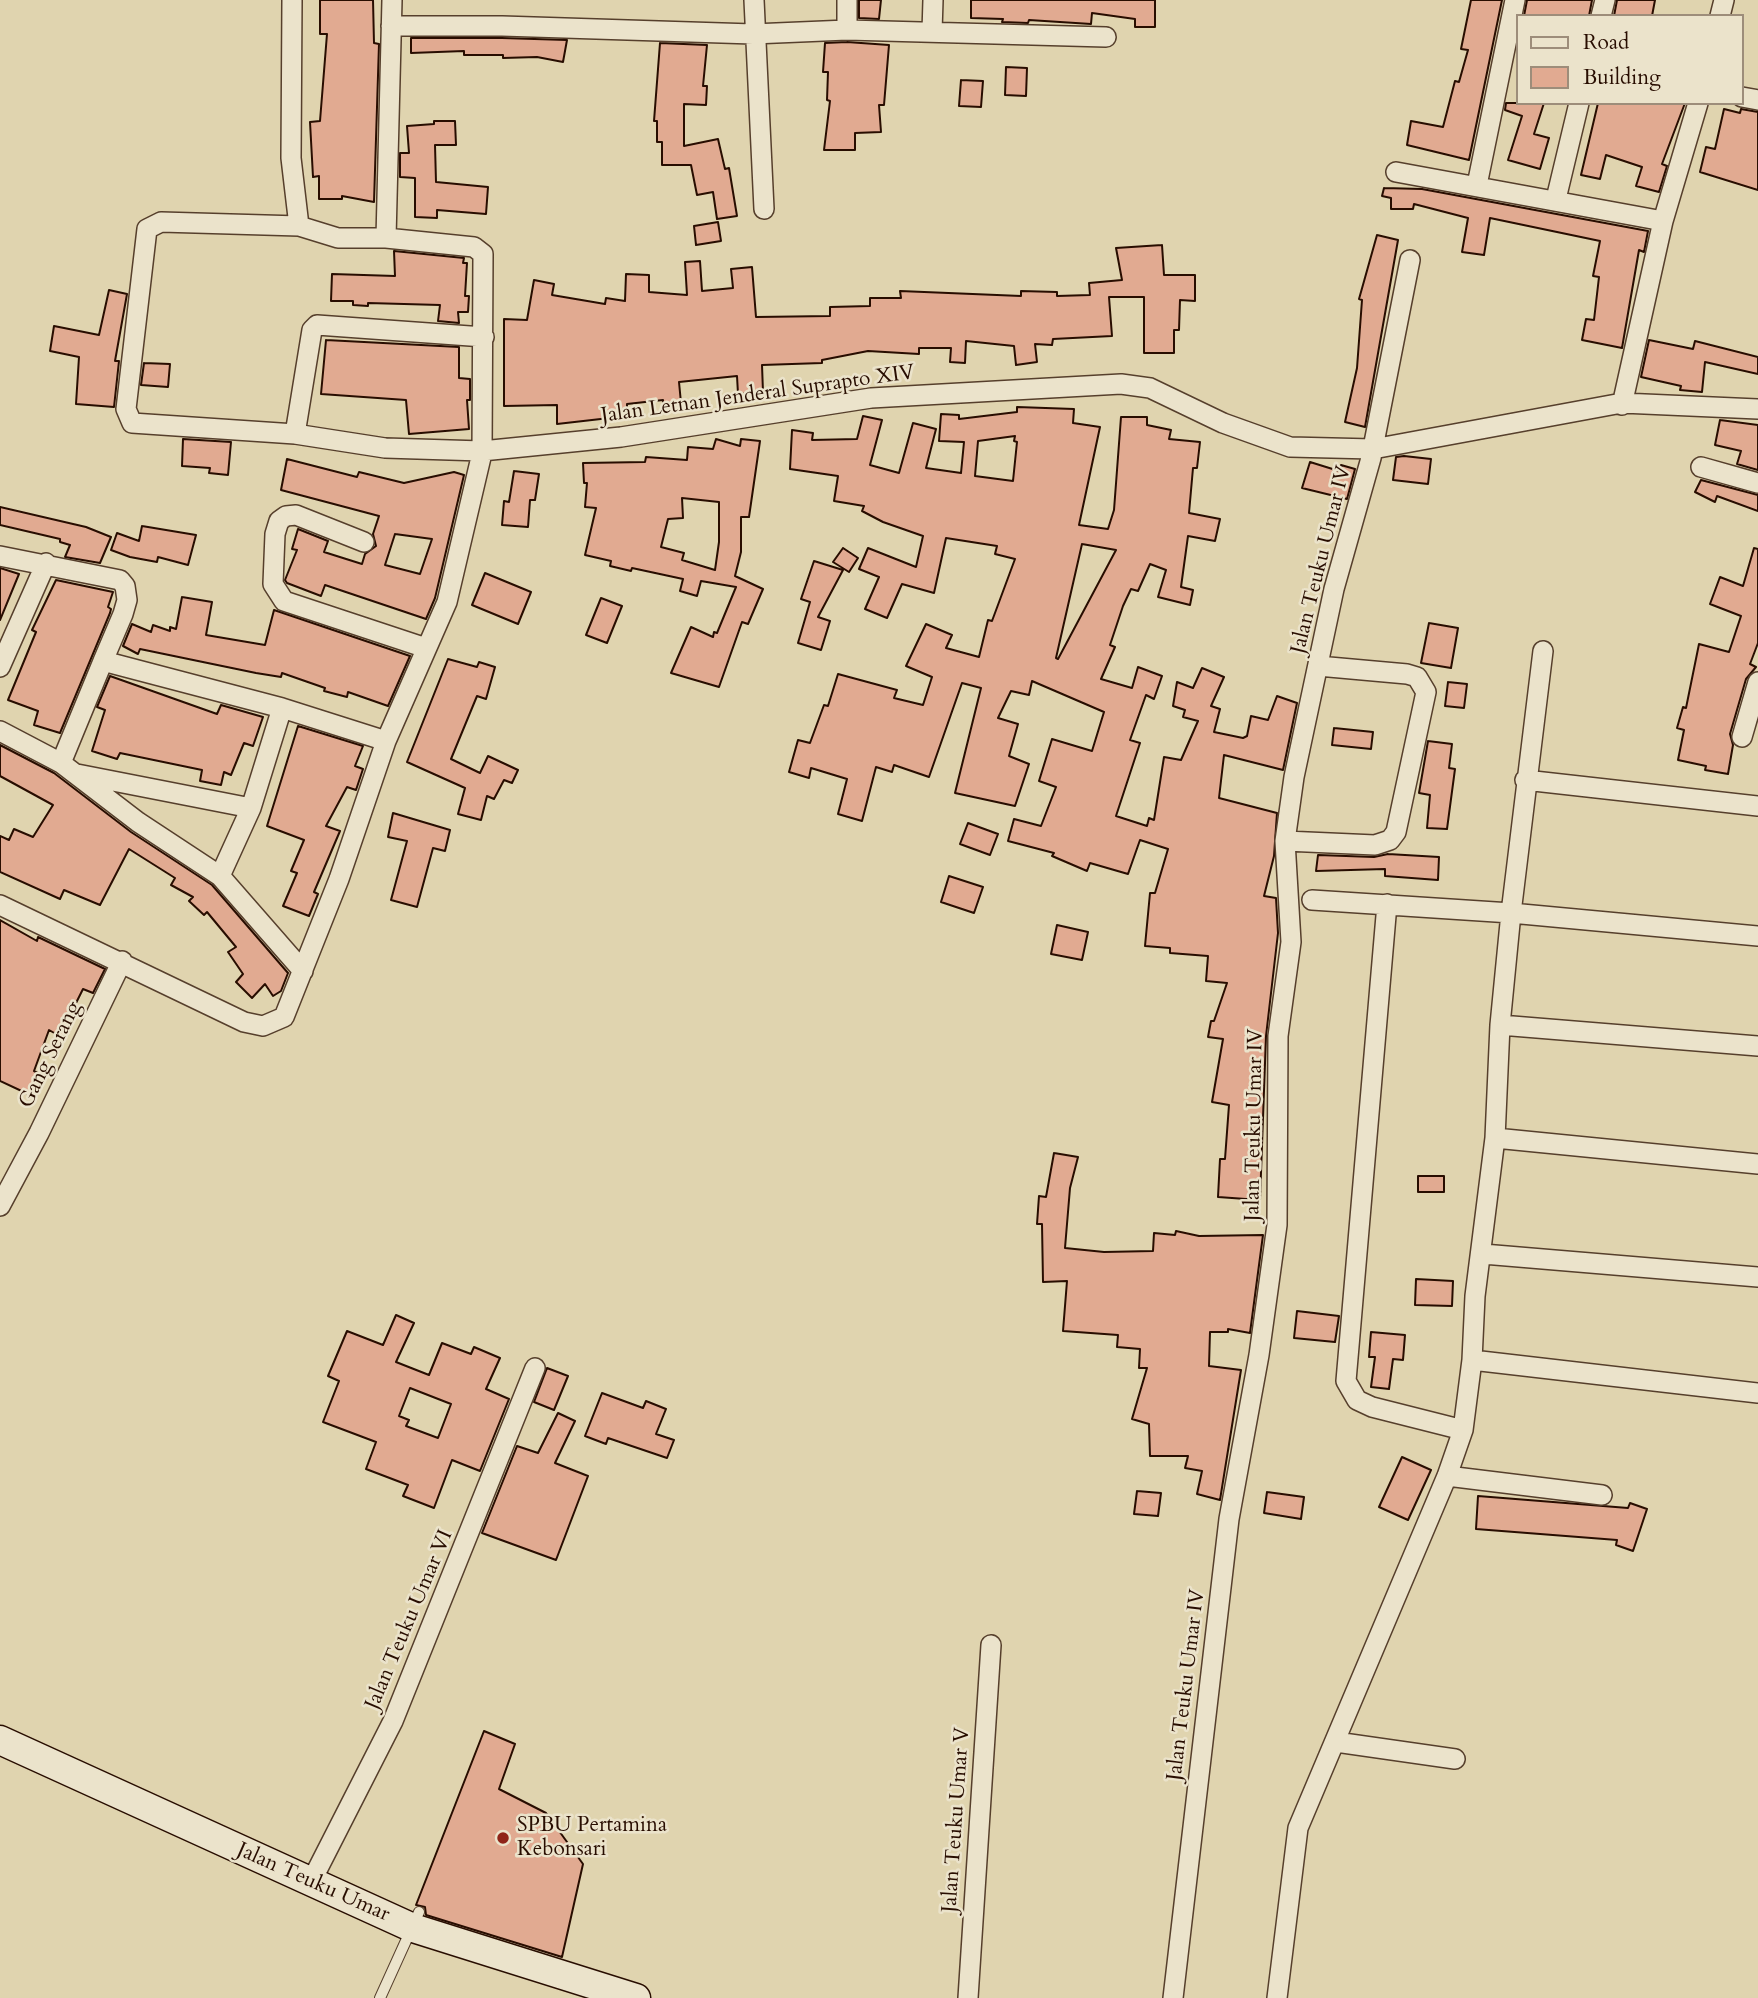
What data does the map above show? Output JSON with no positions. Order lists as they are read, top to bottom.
{
  "streets": {
    "street": [
      "Jalan Letnan Jenderal Suprapto XIV",
      "Jalan Teuku Umar IV",
      "Gang Serang",
      "Jalan Teuku Umar VI",
      "Jalan Teuku Umar V",
      "Jalan Teuku Umar"
    ]
  },
  "crossings": [
    ["Jalan Letnan Jenderal Suprapto XIV", "Jalan Teuku Umar IV"],
    ["Jalan Teuku Umar VI", "Jalan Teuku Umar"]
  ],
  "places": ["SPBU Pertamina Kebonsari"],
  "legend": ["Road", "Building"]
}
